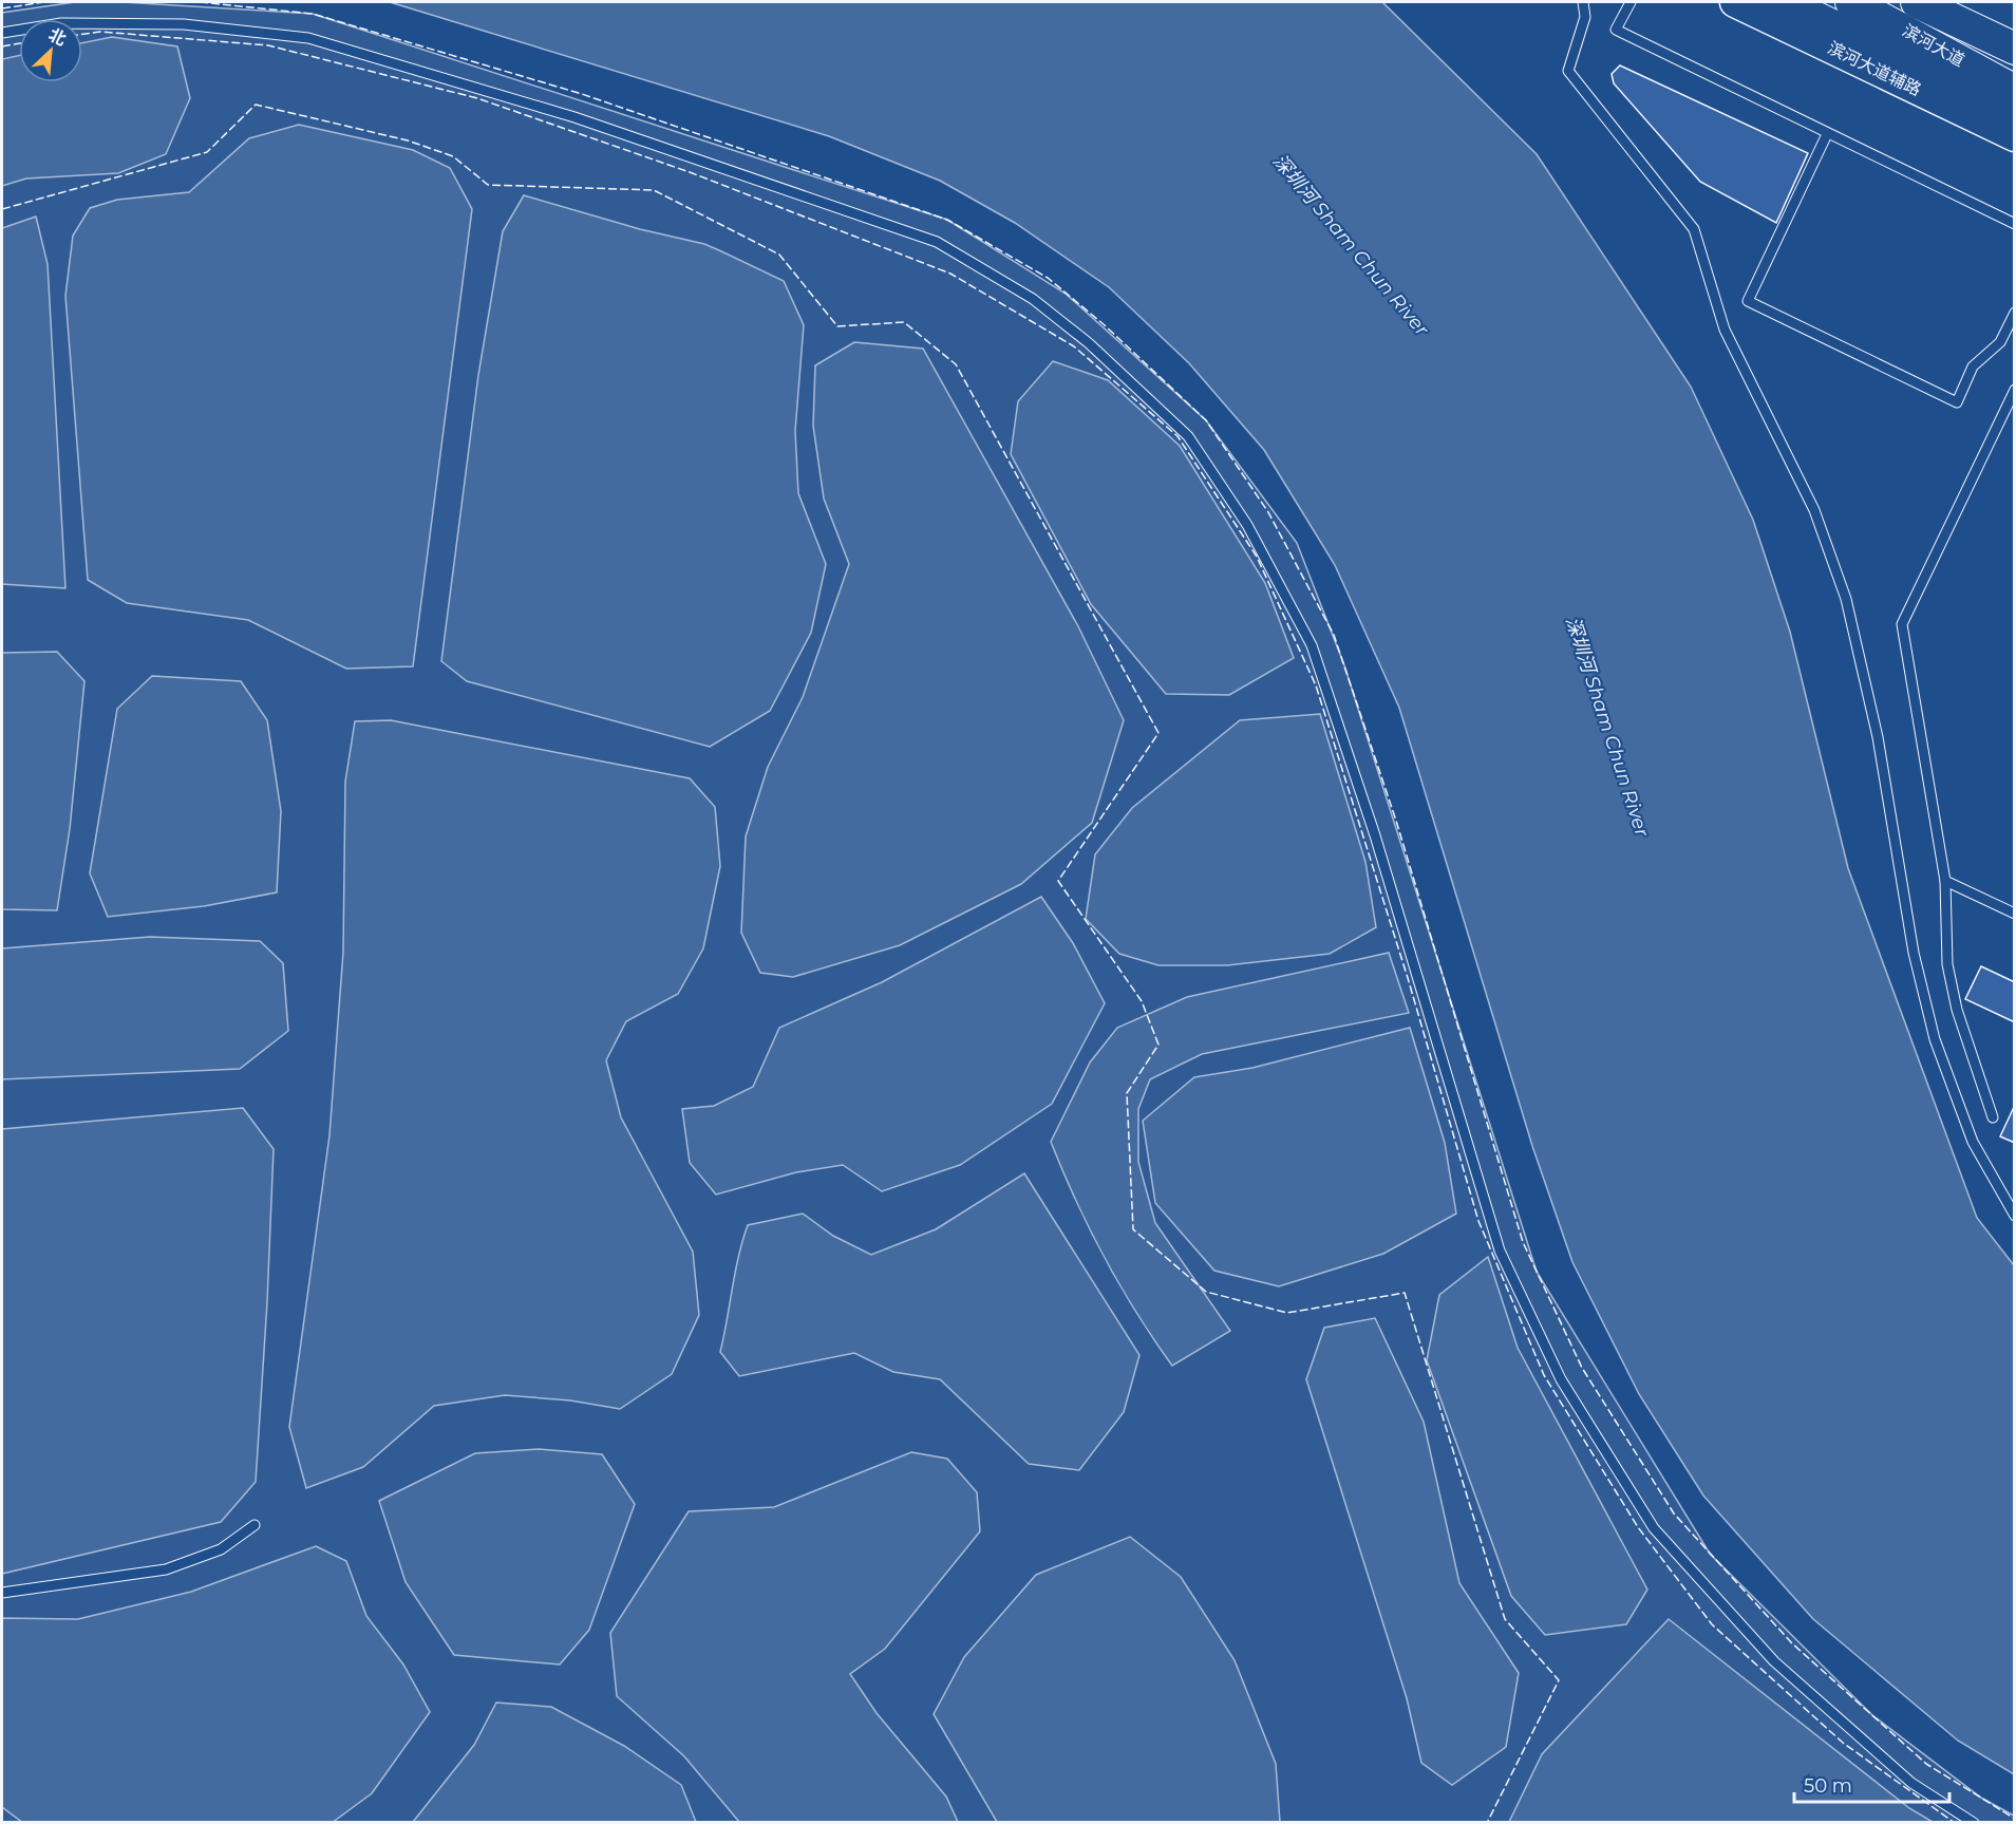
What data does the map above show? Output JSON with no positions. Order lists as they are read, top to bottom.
{
  "streets": {
    "highway": ["滨河大道"],
    "main road": ["滨河大道辅路"]
  },
  "water": ["深圳河 Sham Chun River"],
  "scale_bar": "50 m",
  "north": "top right"
}
